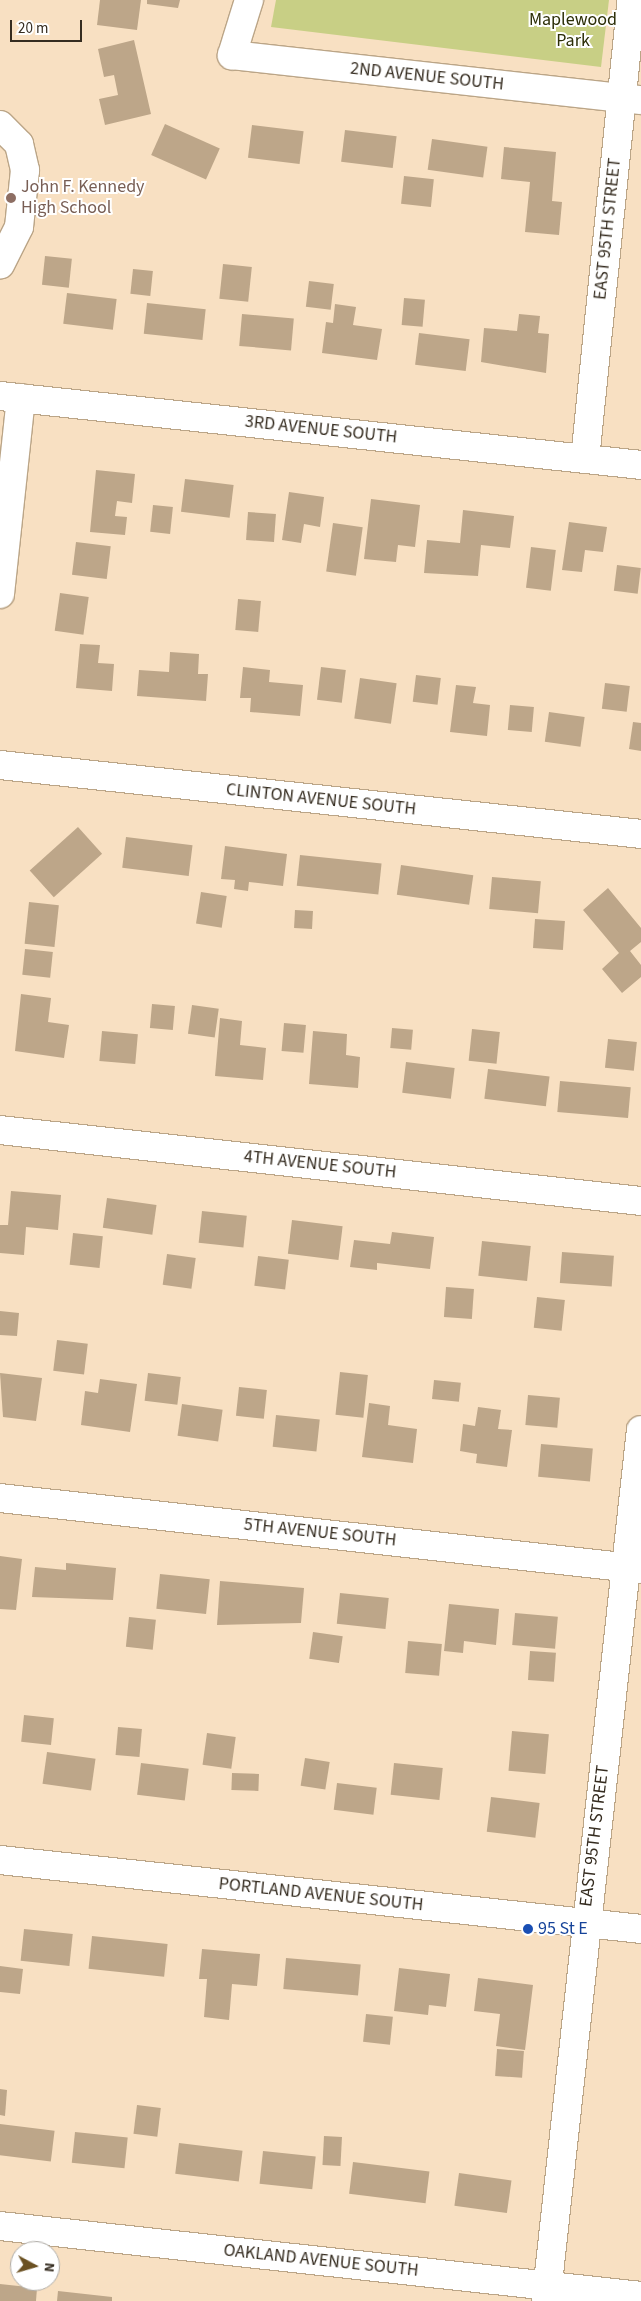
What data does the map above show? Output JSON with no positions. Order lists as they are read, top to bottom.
{
  "streets": {
    "street": [
      "2ND AVENUE SOUTH",
      "EAST 95TH STREET",
      "3RD AVENUE SOUTH",
      "CLINTON AVENUE SOUTH",
      "4TH AVENUE SOUTH",
      "5TH AVENUE SOUTH",
      "PORTLAND AVENUE SOUTH",
      "OAKLAND AVENUE SOUTH"
    ]
  },
  "crossings": [
    ["2ND AVENUE SOUTH", "EAST 95TH STREET"],
    ["EAST 95TH STREET", "3RD AVENUE SOUTH"],
    ["EAST 95TH STREET", "5TH AVENUE SOUTH"],
    ["EAST 95TH STREET", "PORTLAND AVENUE SOUTH"],
    ["EAST 95TH STREET", "OAKLAND AVENUE SOUTH"]
  ],
  "parks": ["Maplewood Park"],
  "places": ["John F. Kennedy High School", "95 St E"],
  "scale_bar": "20 m",
  "north": "right"
}
